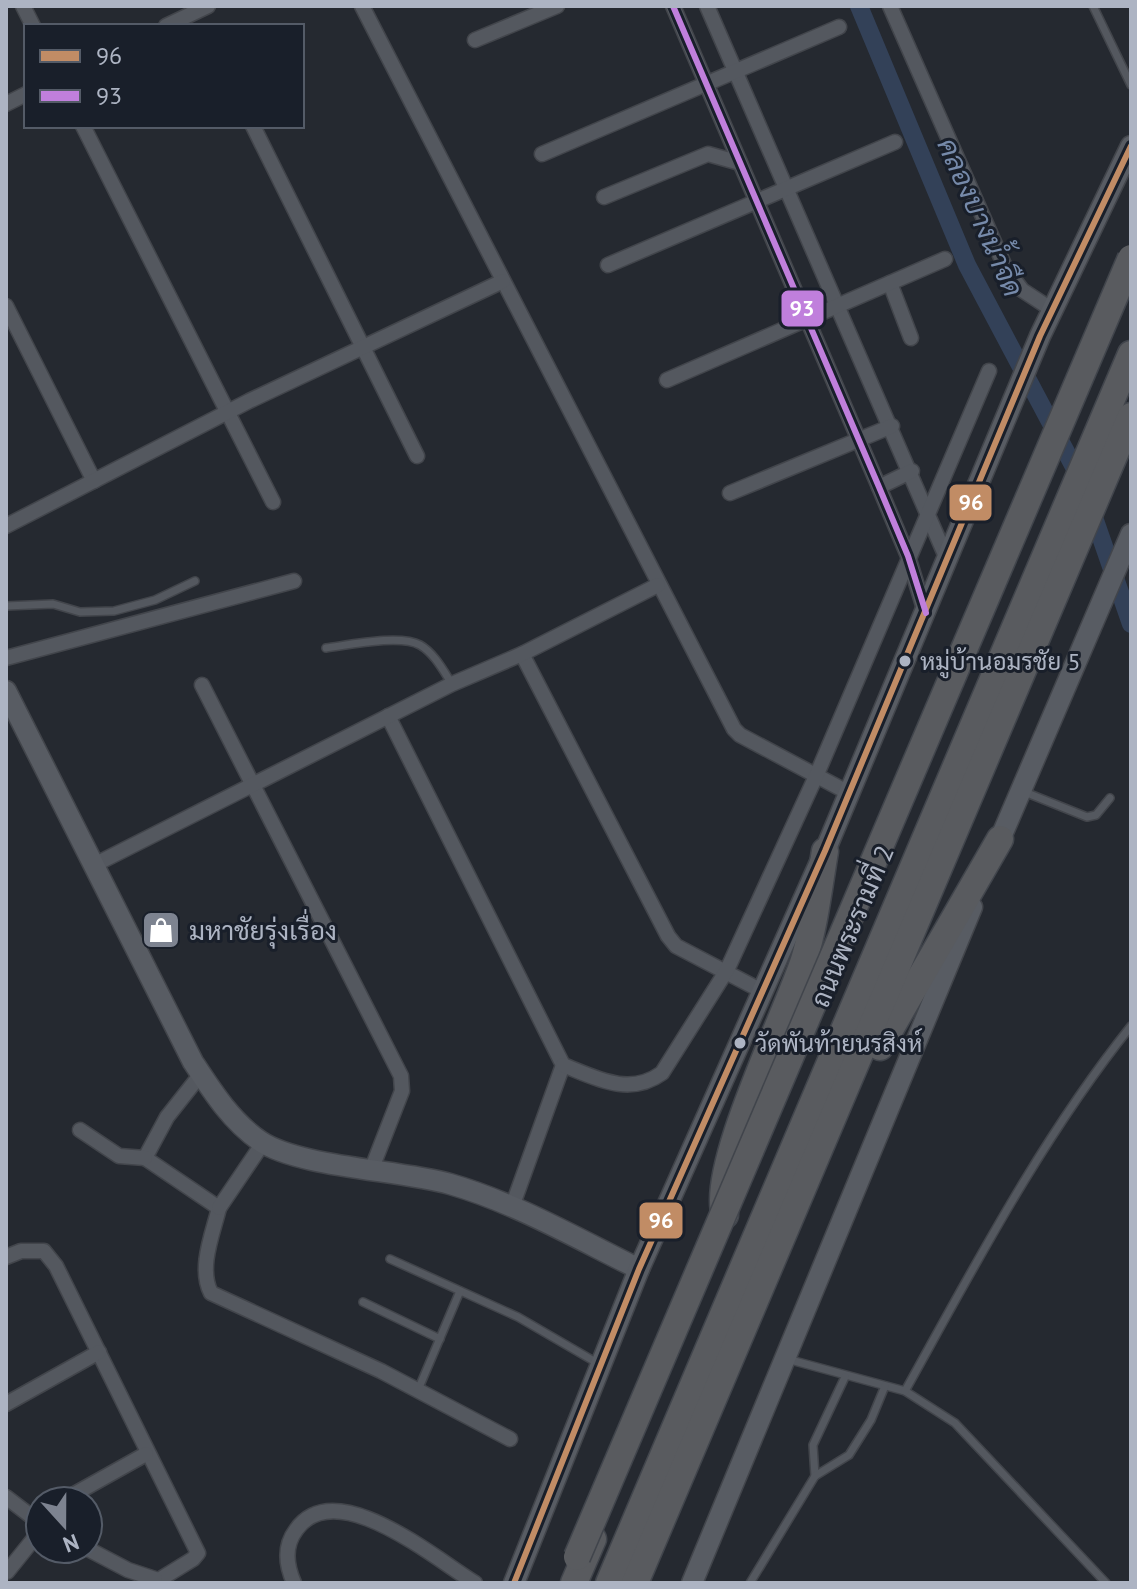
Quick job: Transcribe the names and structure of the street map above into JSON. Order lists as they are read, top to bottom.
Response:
{
  "streets": {
    "highway": ["ถนนพระรามที่ 2"]
  },
  "water": ["คลองบางน้ำจืด"],
  "places": {
    "other": ["หมู่บ้านอมรชัย 5", "วัดพันท้ายนรสิงห์"],
    "shop": ["มหาชัยรุ่งเรื่อง"]
  },
  "lines": ["transit line 93", "transit line 96"],
  "legend": ["96", "93"],
  "north": "bottom"
}
